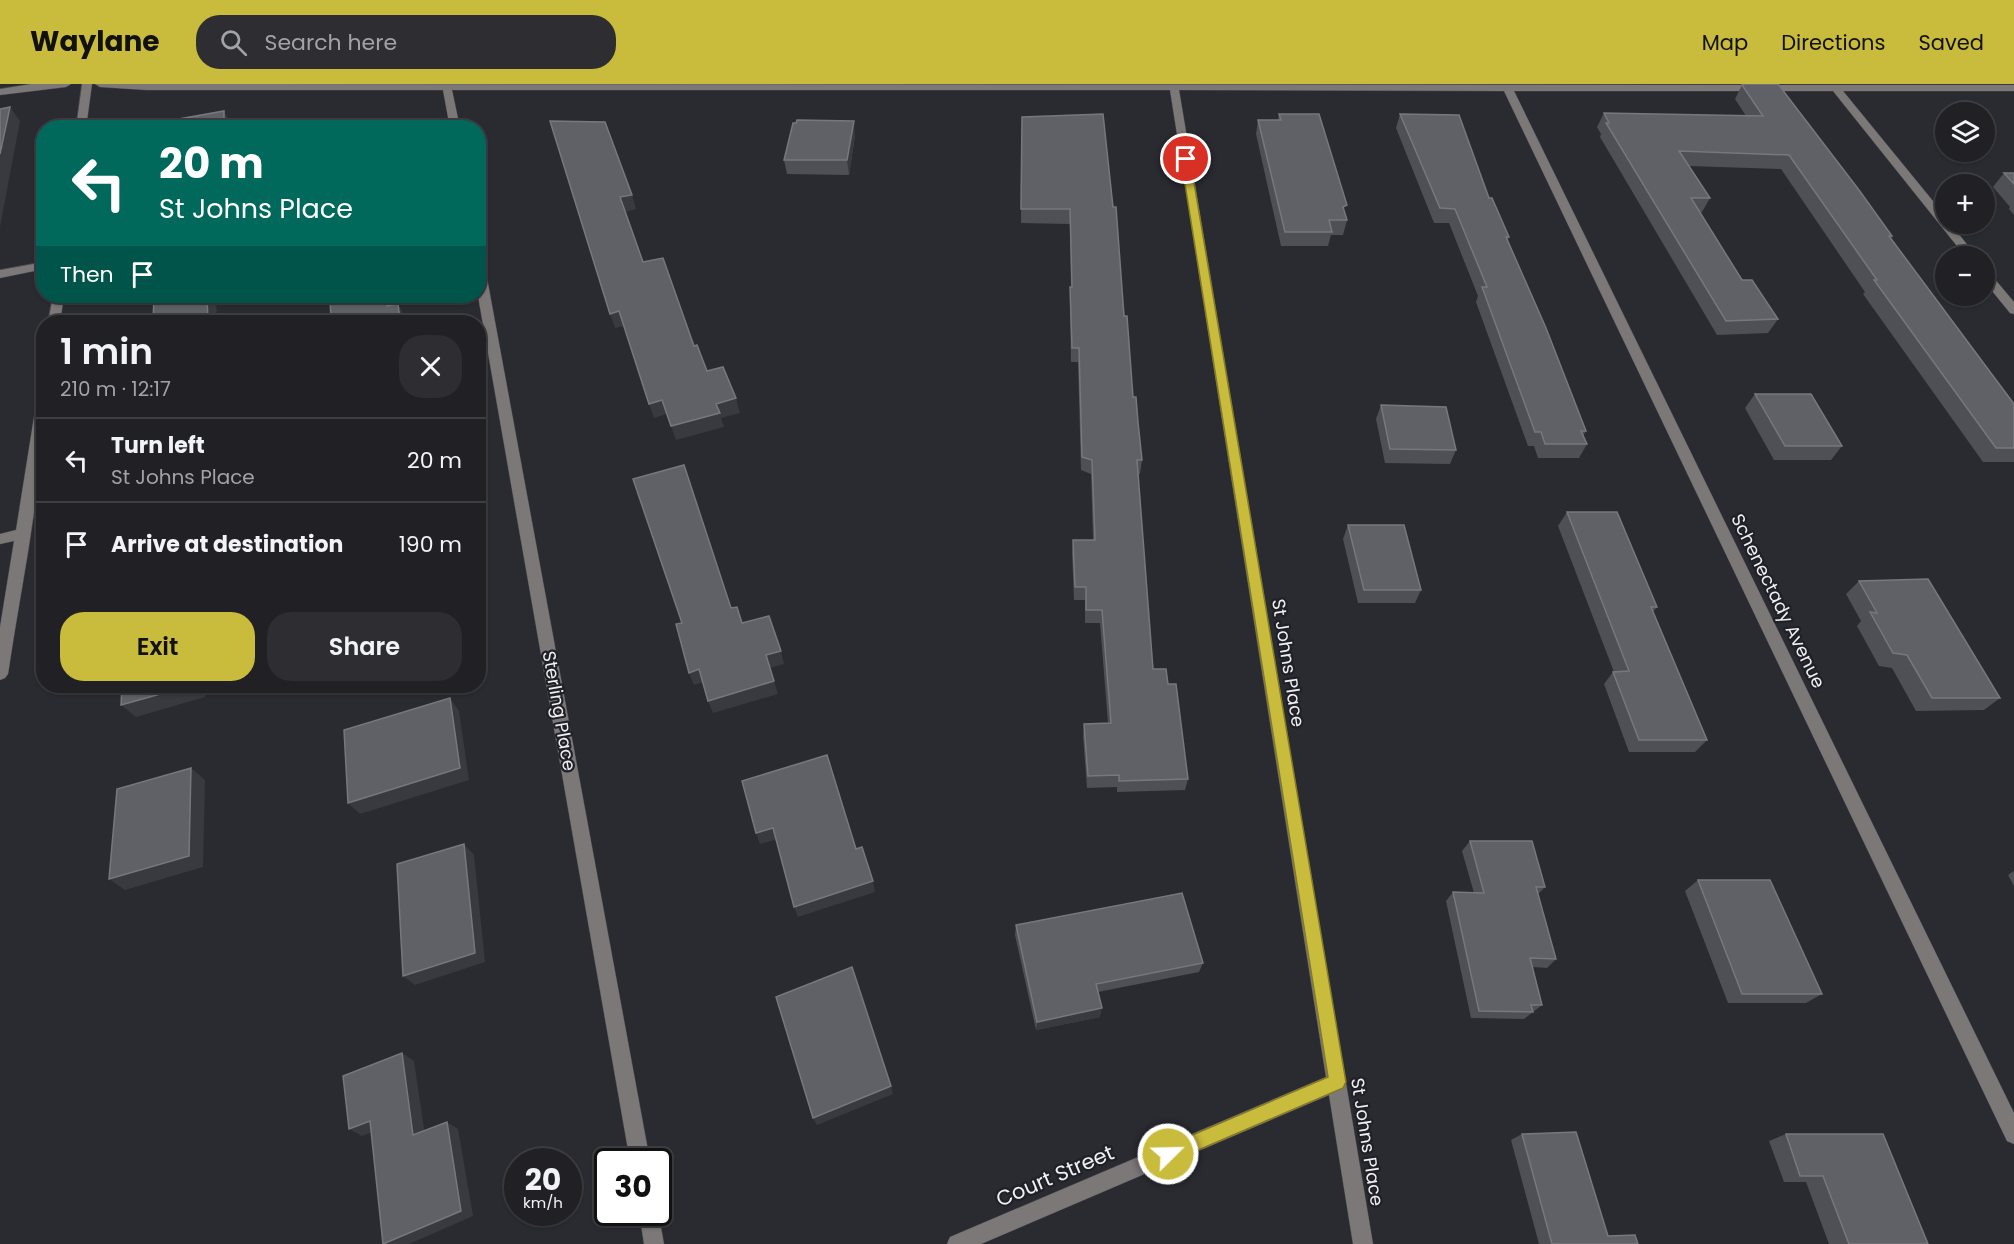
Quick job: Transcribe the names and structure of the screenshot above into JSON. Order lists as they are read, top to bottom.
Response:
{
  "streets": {
    "street": [
      "Schenectady Avenue",
      "St Johns Place",
      "Sterling Place",
      "Court Street"
    ]
  },
  "crossings": [
    ["St Johns Place", "Court Street"]
  ],
  "page": {
    "header": "Waylane",
    "search": "Search here",
    "nav": ["Map", "Directions", "Saved"],
    "map_buttons": ["+", "−"],
    "turn": ["20 m", "St Johns Place"],
    "then": "Then",
    "heading": ["1 min", "210 m · 12:17"],
    "list": [
      {
        "name": "Turn left",
        "note": "St Johns Place",
        "value": "20 m"
      },
      {
        "name": "Arrive at destination",
        "value": "190 m"
      }
    ],
    "buttons": ["Exit", "Share"],
    "speed": "20 km/h",
    "limit": "30"
  }
}
